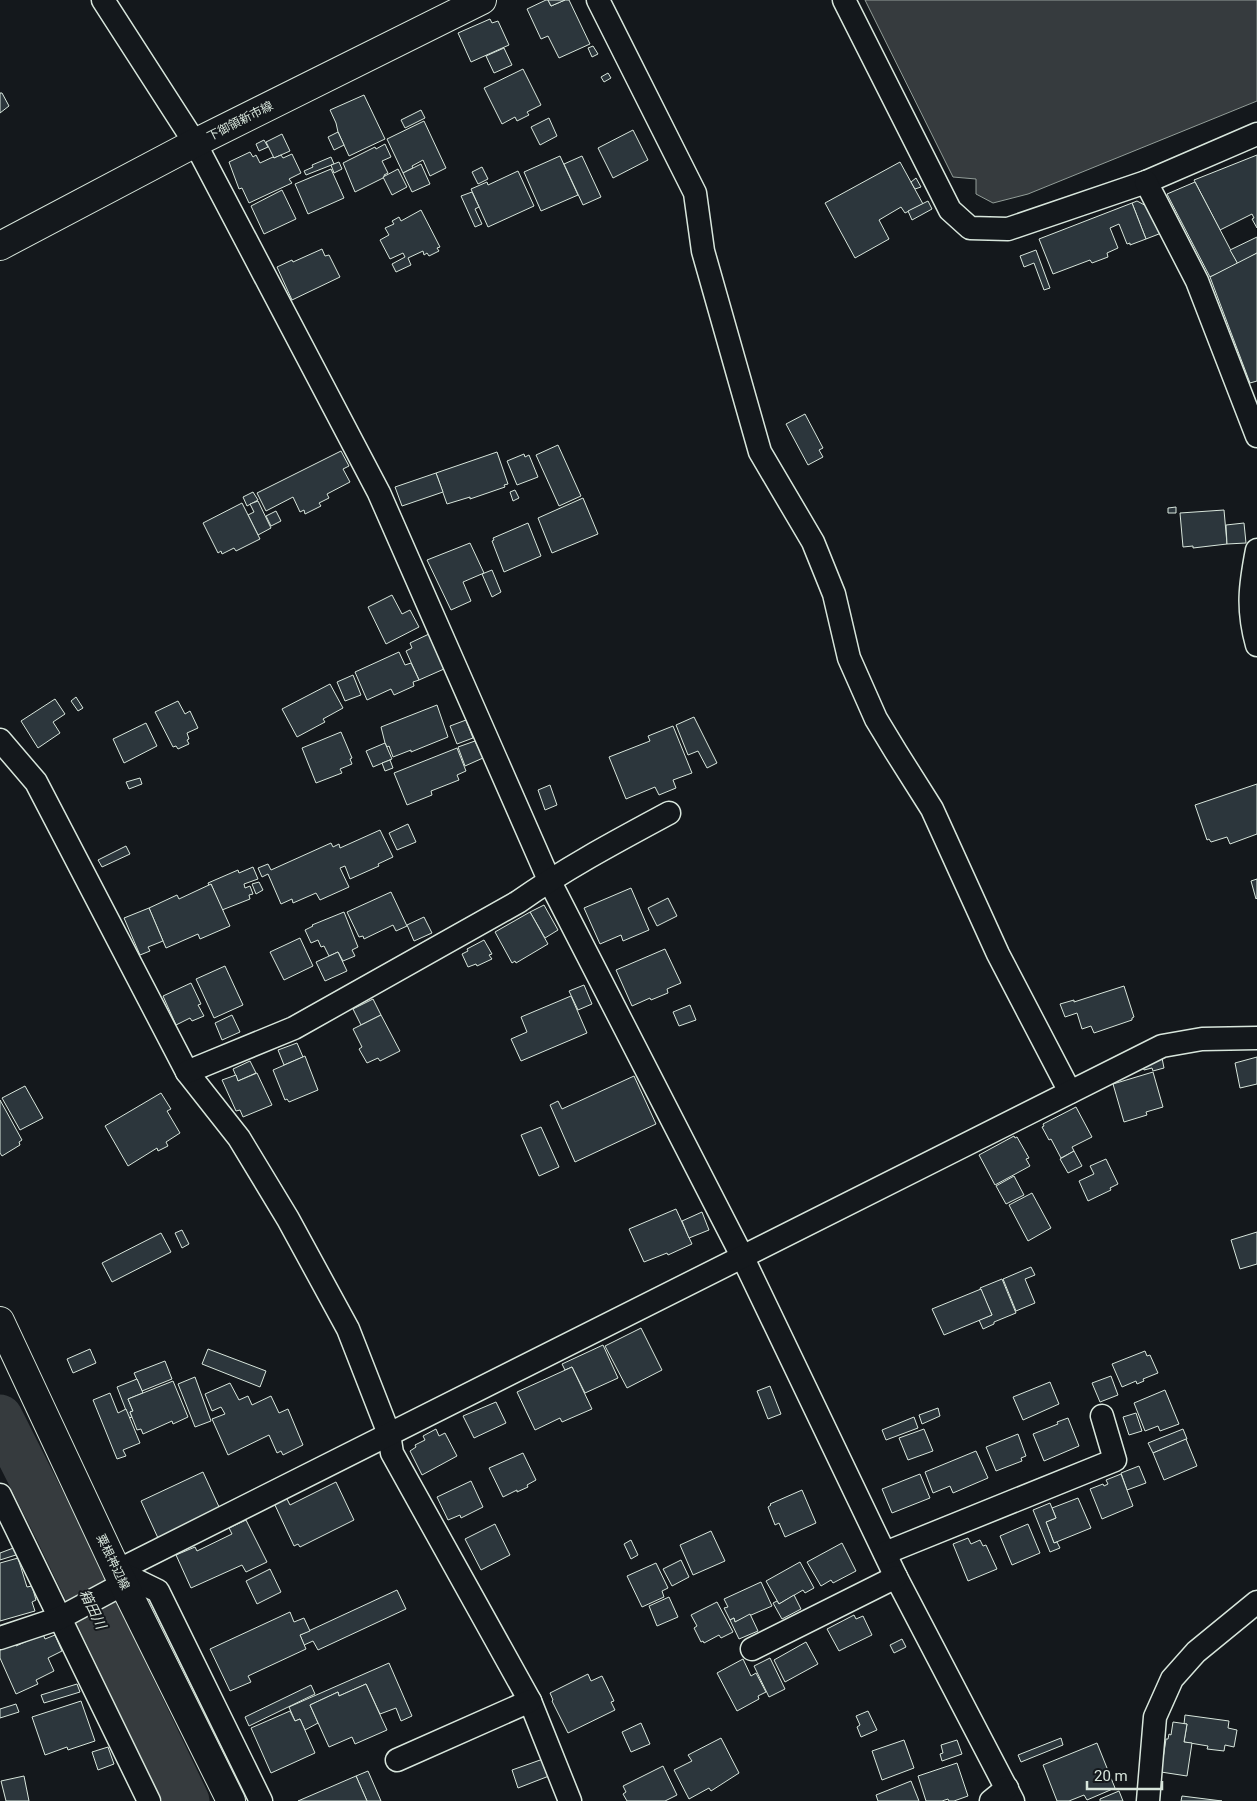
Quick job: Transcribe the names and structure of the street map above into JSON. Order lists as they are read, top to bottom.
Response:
{
  "streets": {
    "main road": ["下御領新市線", "粟根神辺線"]
  },
  "water": ["箱田川"],
  "scale_bar": "20 m"
}
